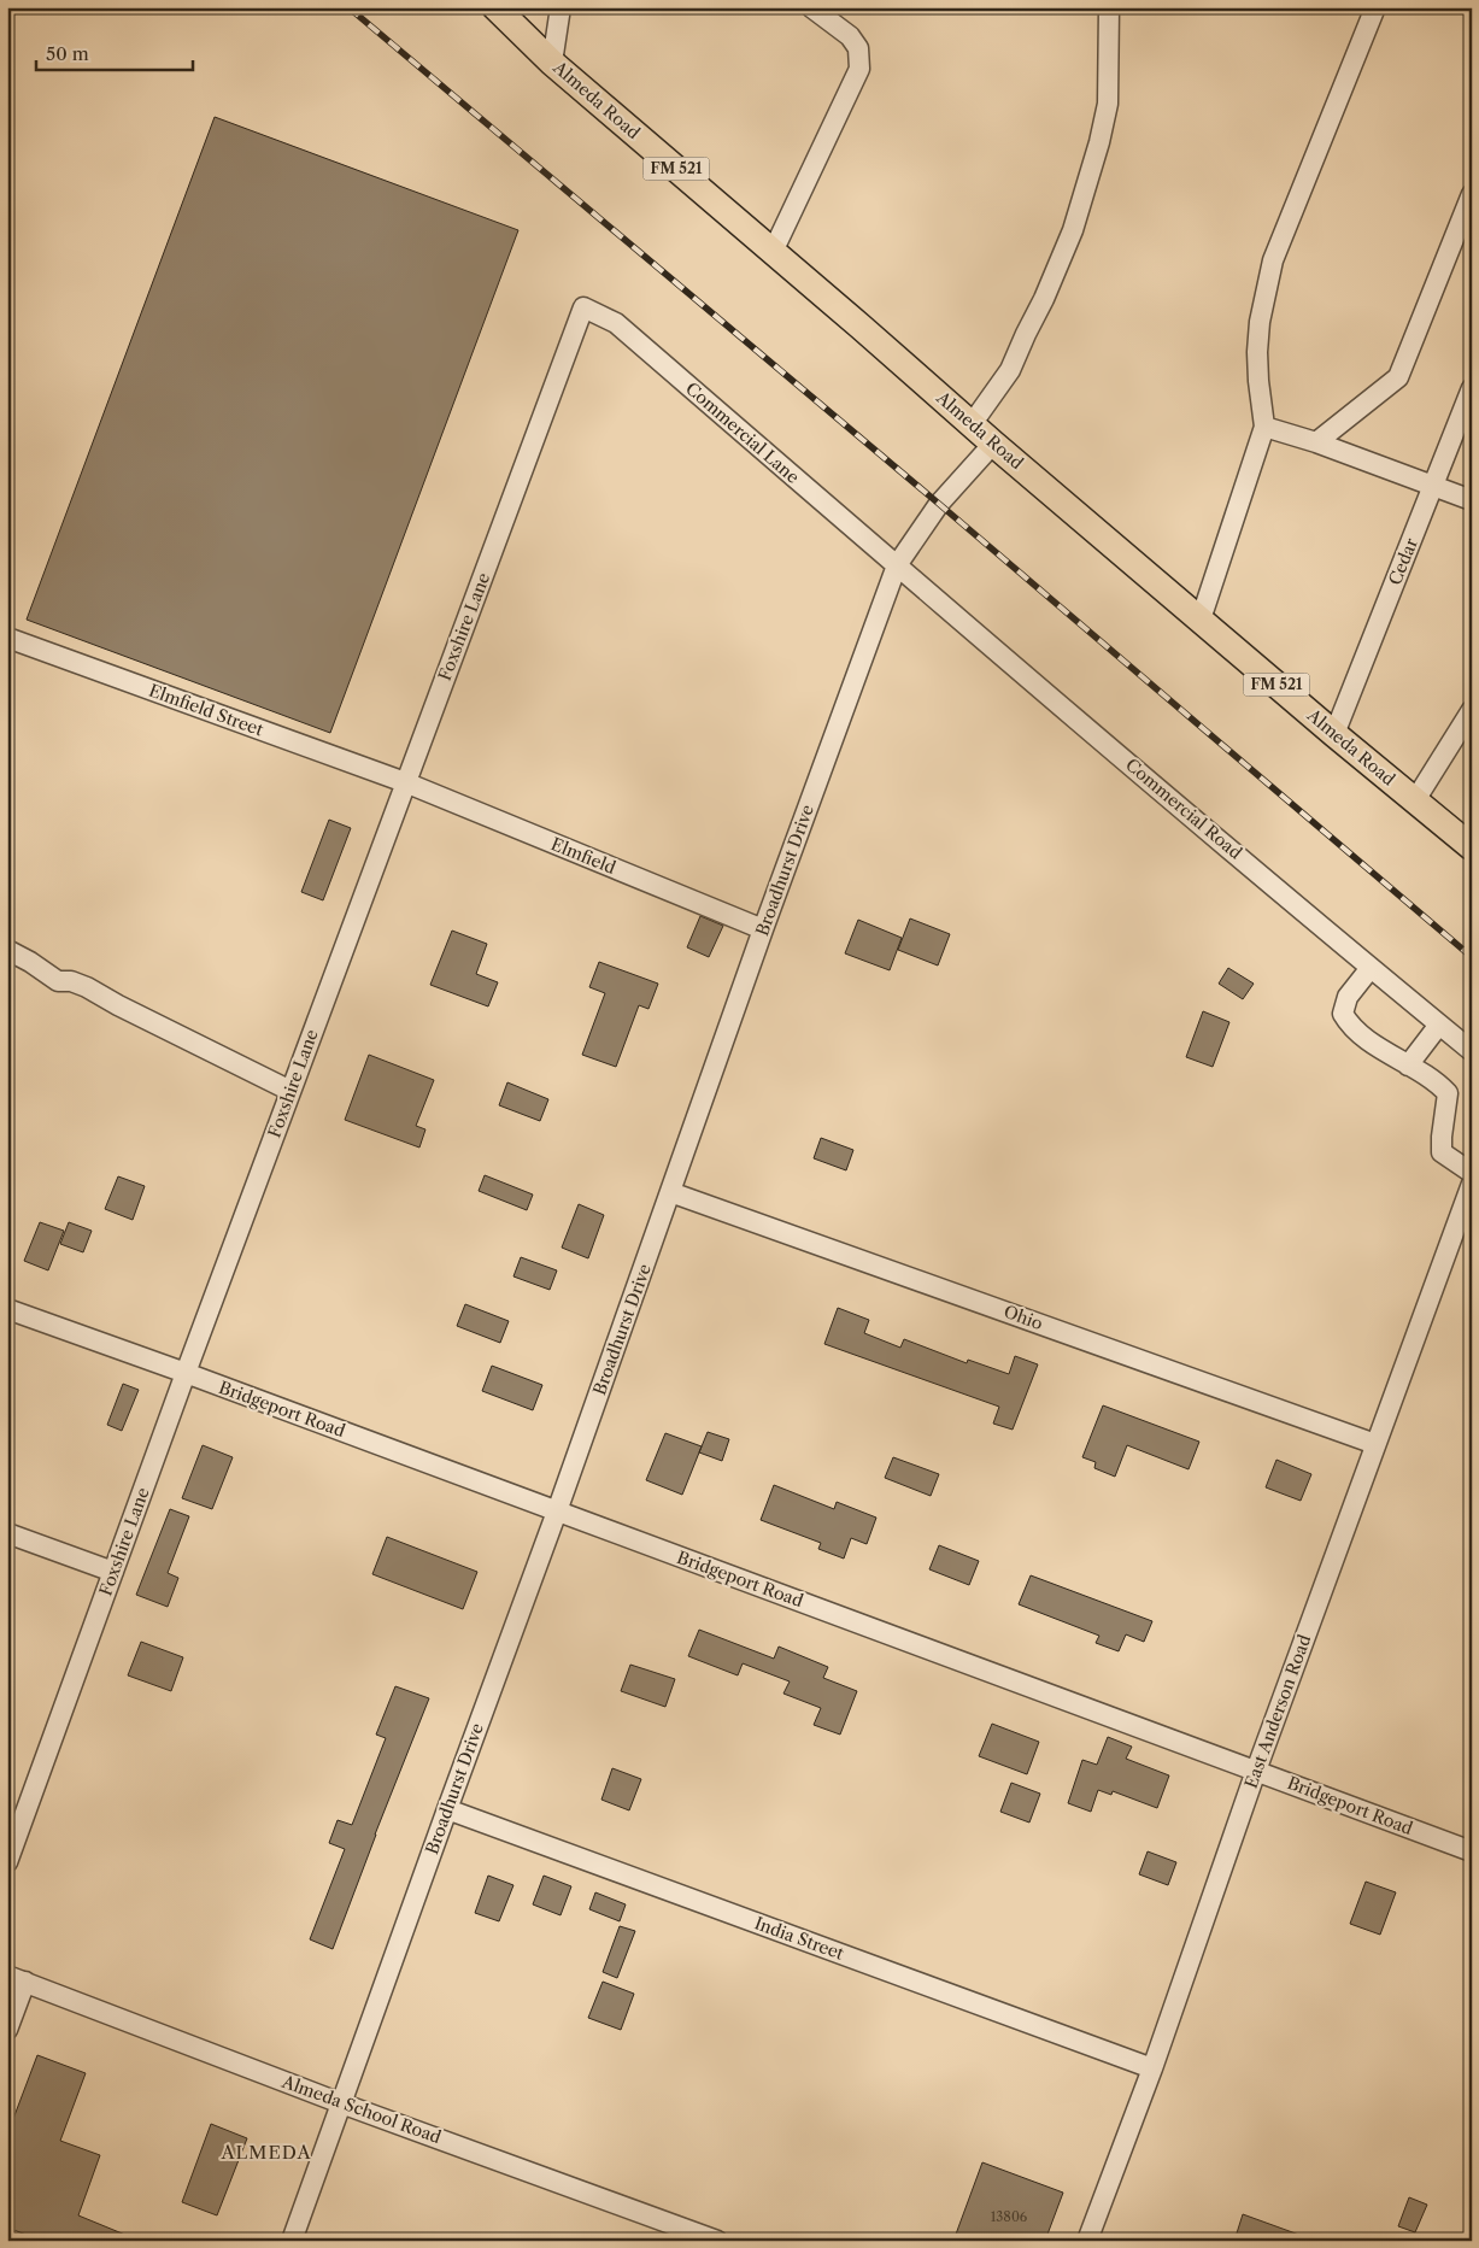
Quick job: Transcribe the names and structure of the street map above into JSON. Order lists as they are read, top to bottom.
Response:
{
  "streets": {
    "main road": ["Almeda Road", "FM 521"],
    "street": [
      "Commercial Lane",
      "Cedar",
      "Foxshire Lane",
      "Elmfield Street",
      "Commercial Road",
      "Elmfield",
      "Broadhurst Drive",
      "Ohio",
      "Bridgeport Road",
      "East Anderson Road",
      "India Street",
      "Almeda School Road"
    ]
  },
  "crossings": [
    ["Almeda Road", "Cedar"],
    ["Almeda Road", "Broadhurst Drive"],
    ["Commercial Lane", "Foxshire Lane"],
    ["Commercial Lane", "Commercial Road"],
    ["Commercial Lane", "Broadhurst Drive"],
    ["Foxshire Lane", "Elmfield Street"],
    ["Foxshire Lane", "Elmfield"],
    ["Foxshire Lane", "Bridgeport Road"],
    ["Elmfield Street", "Elmfield"],
    ["Commercial Road", "Broadhurst Drive"],
    ["Elmfield", "Broadhurst Drive"],
    ["Broadhurst Drive", "Ohio"],
    ["Broadhurst Drive", "Bridgeport Road"],
    ["Broadhurst Drive", "India Street"],
    ["Broadhurst Drive", "Almeda School Road"],
    ["Ohio", "East Anderson Road"],
    ["Bridgeport Road", "East Anderson Road"],
    ["East Anderson Road", "India Street"]
  ],
  "districts": ["ALMEDA"],
  "house_numbers": ["13806"],
  "scale_bar": "50 m"
}
